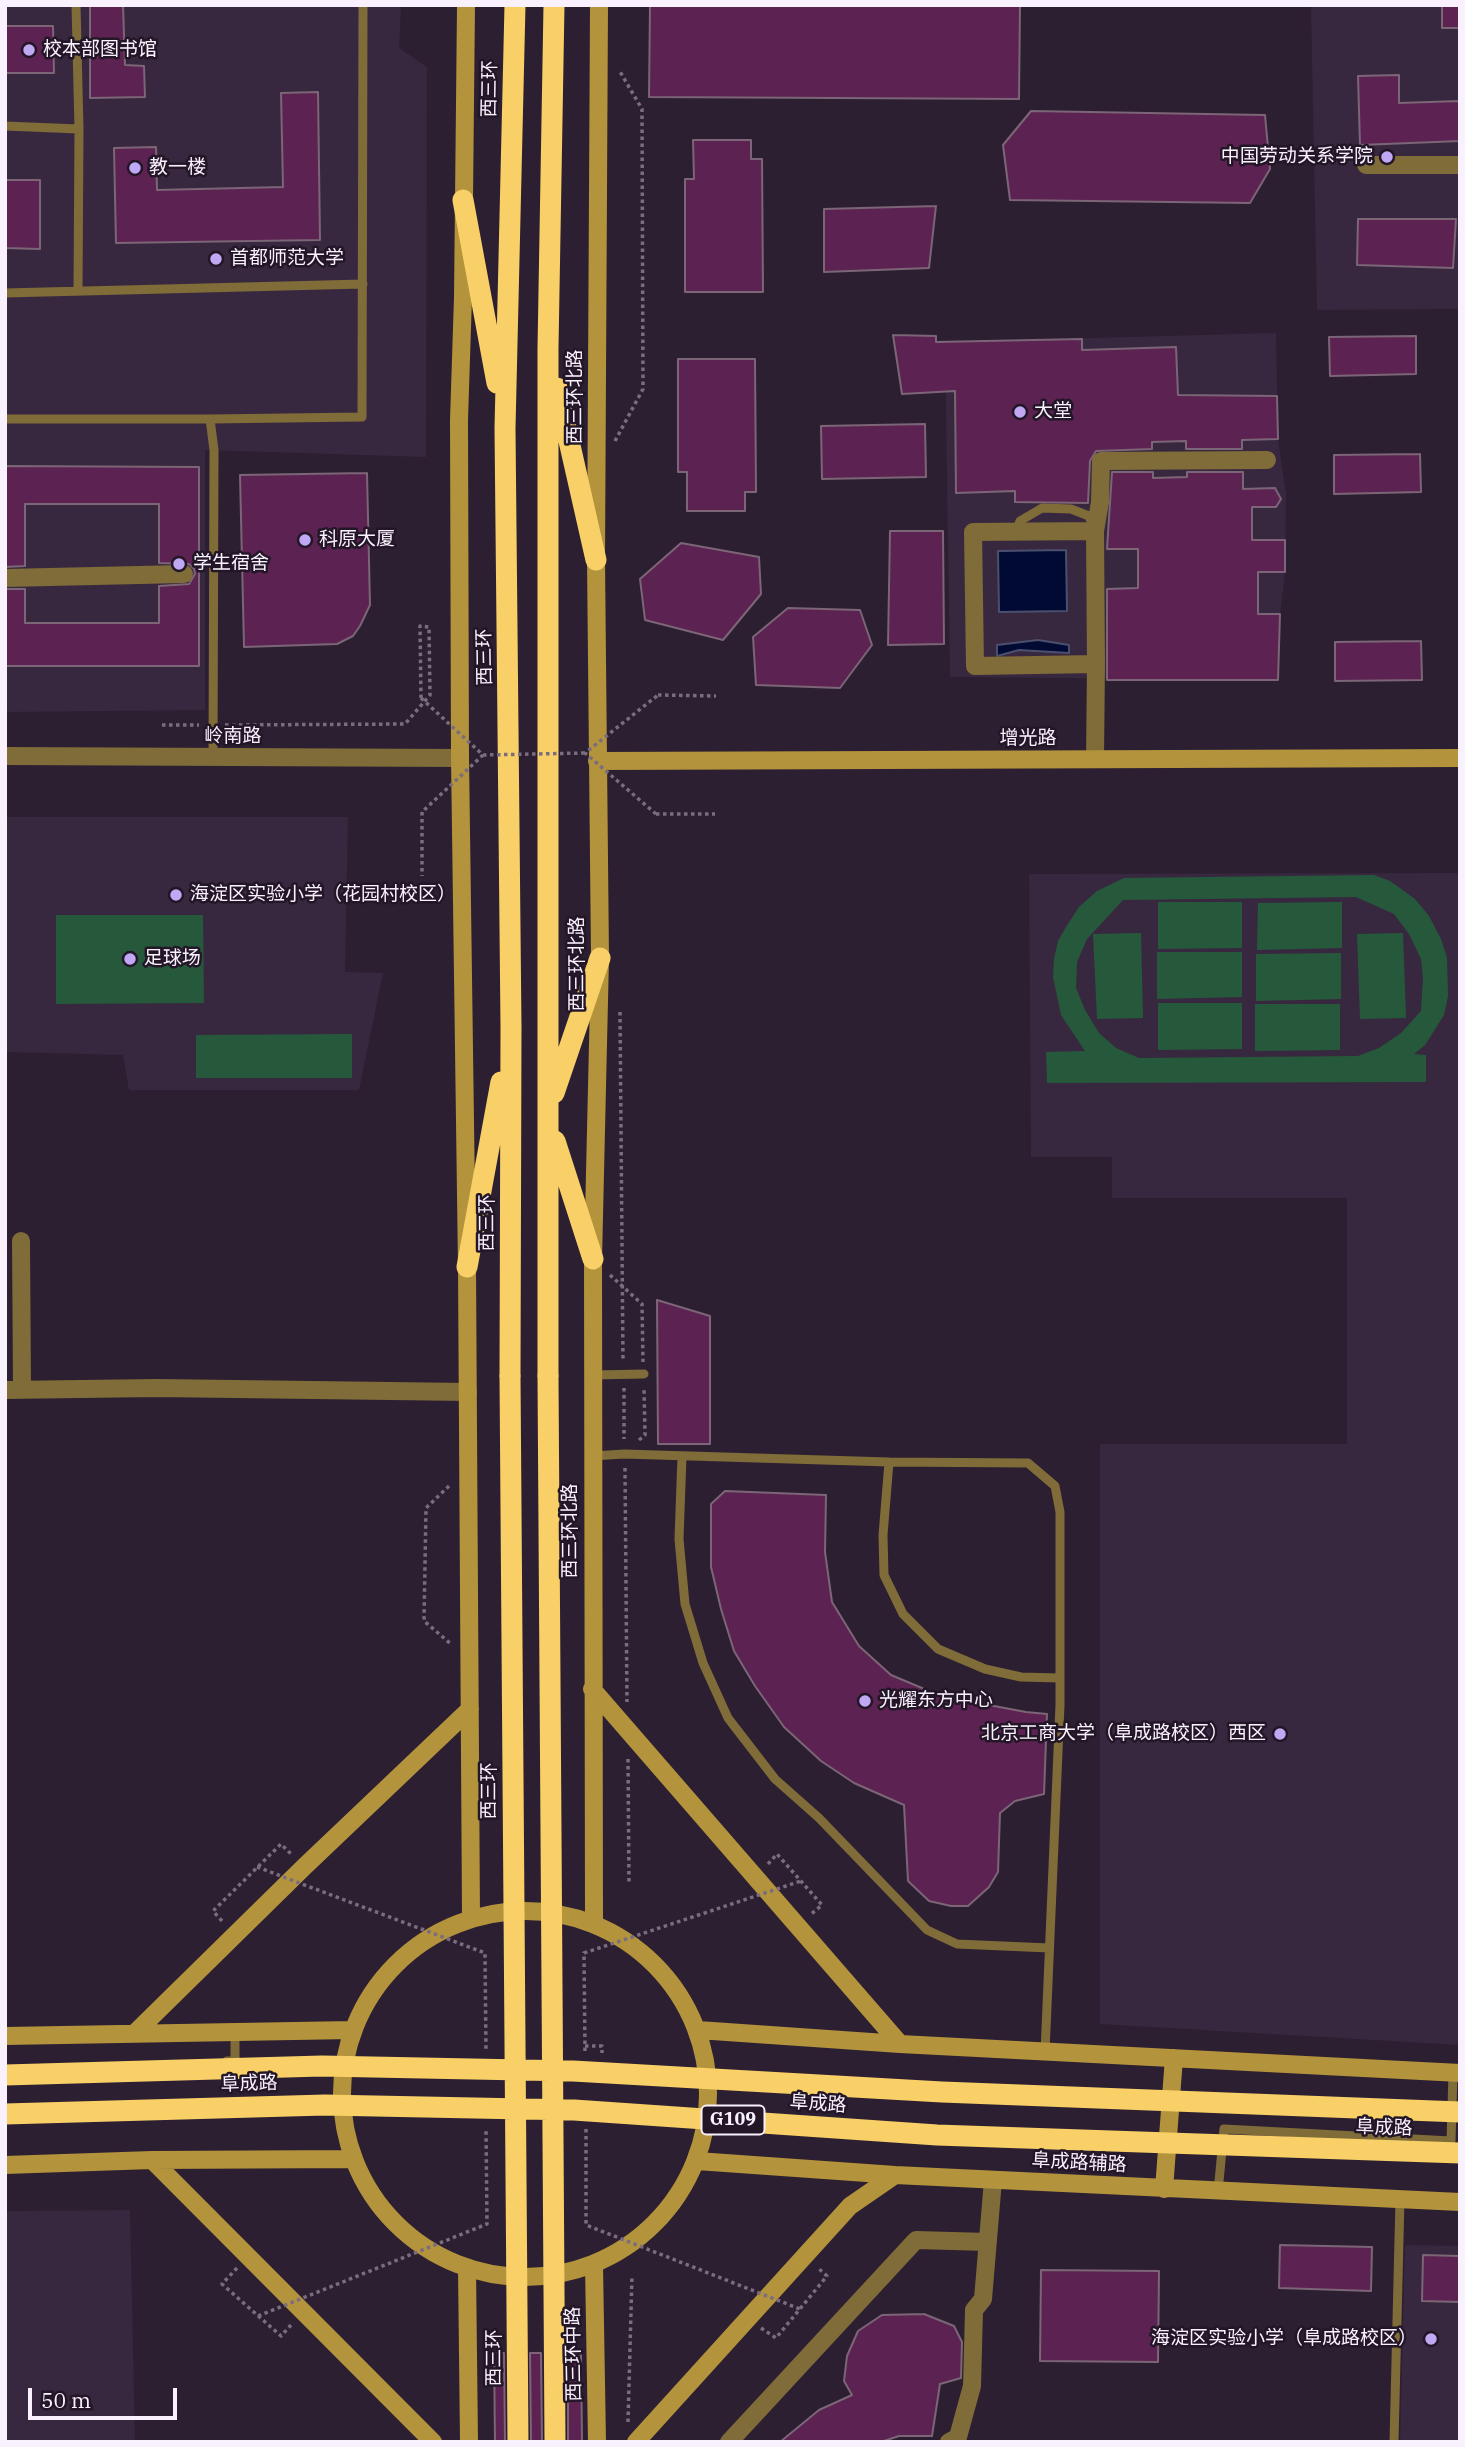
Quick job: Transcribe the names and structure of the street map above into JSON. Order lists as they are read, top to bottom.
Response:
{
  "streets": {
    "highway": ["西三环", "阜成路", "G109"],
    "main road": [
      "西三环北路",
      "增光路",
      "阜成路辅路",
      "西三环中路"
    ],
    "street": ["岭南路"]
  },
  "crossings": [
    ["西三环北路", "增光路"]
  ],
  "places": [
    "校本部图书馆",
    "中国劳动关系学院",
    "教一楼",
    "首都师范大学",
    "大堂",
    "科原大厦",
    "学生宿舍",
    "海淀区实验小学（花园村校区）",
    "足球场",
    "光耀东方中心",
    "北京工商大学（阜成路校区）西区",
    "海淀区实验小学（阜成路校区）"
  ],
  "scale_bar": "50 m"
}
